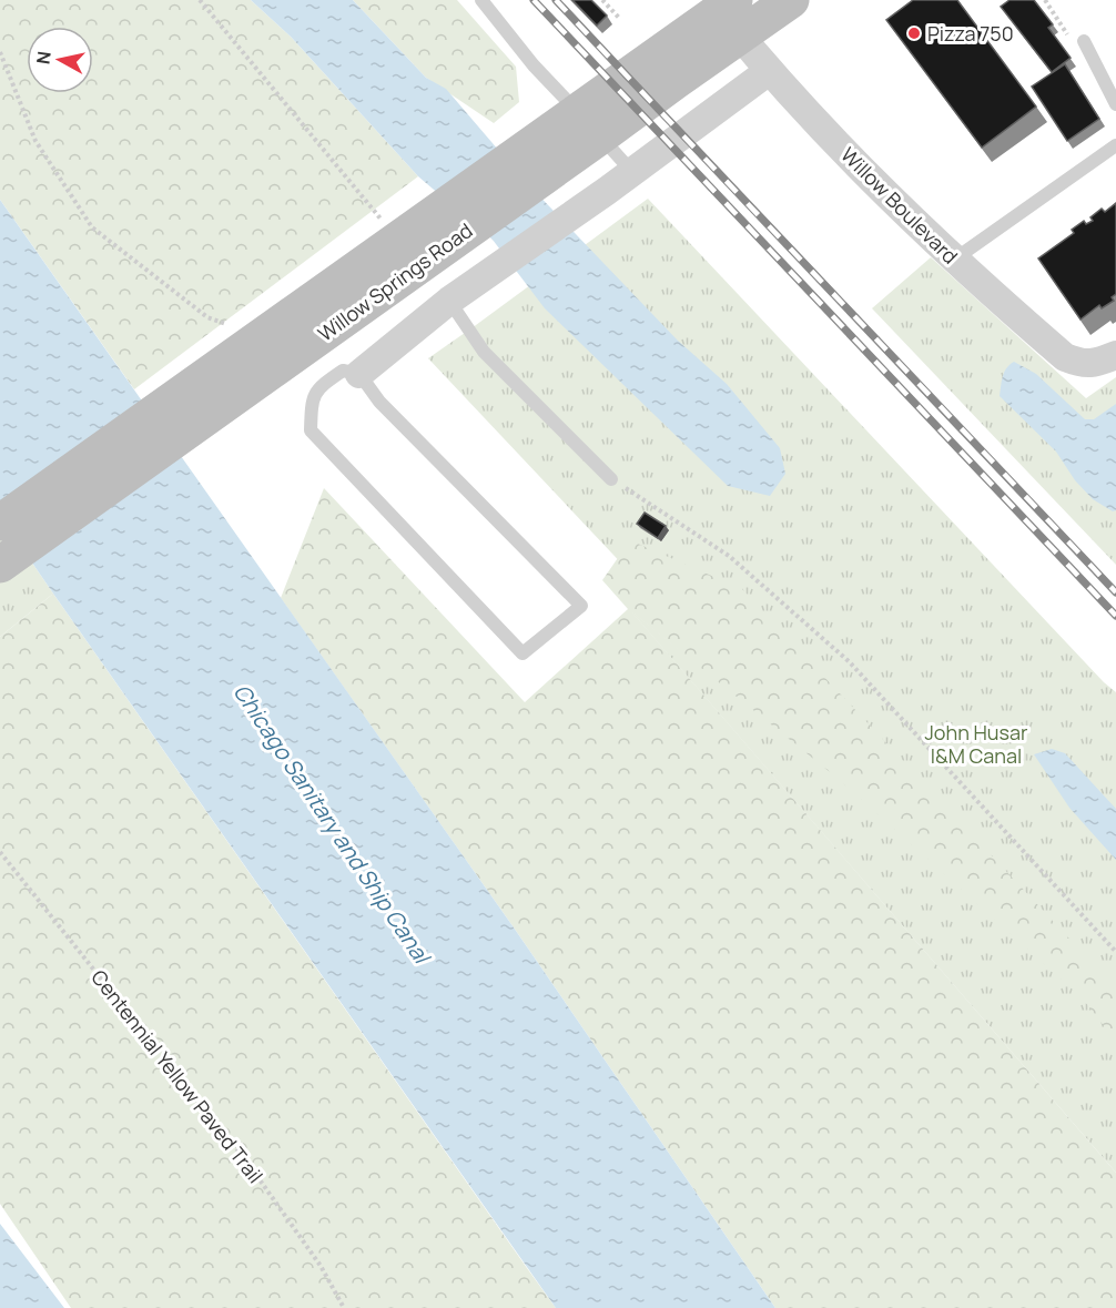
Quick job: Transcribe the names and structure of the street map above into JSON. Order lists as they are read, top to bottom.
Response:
{
  "streets": {
    "main road": ["Willow Springs Road"],
    "street": ["Willow Boulevard"],
    "path": ["Centennial Yellow Paved Trail"]
  },
  "water": ["Chicago Sanitary and Ship Canal"],
  "parks": ["John Husar I&M Canal"],
  "places": ["Pizza 750"],
  "north": "left"
}
